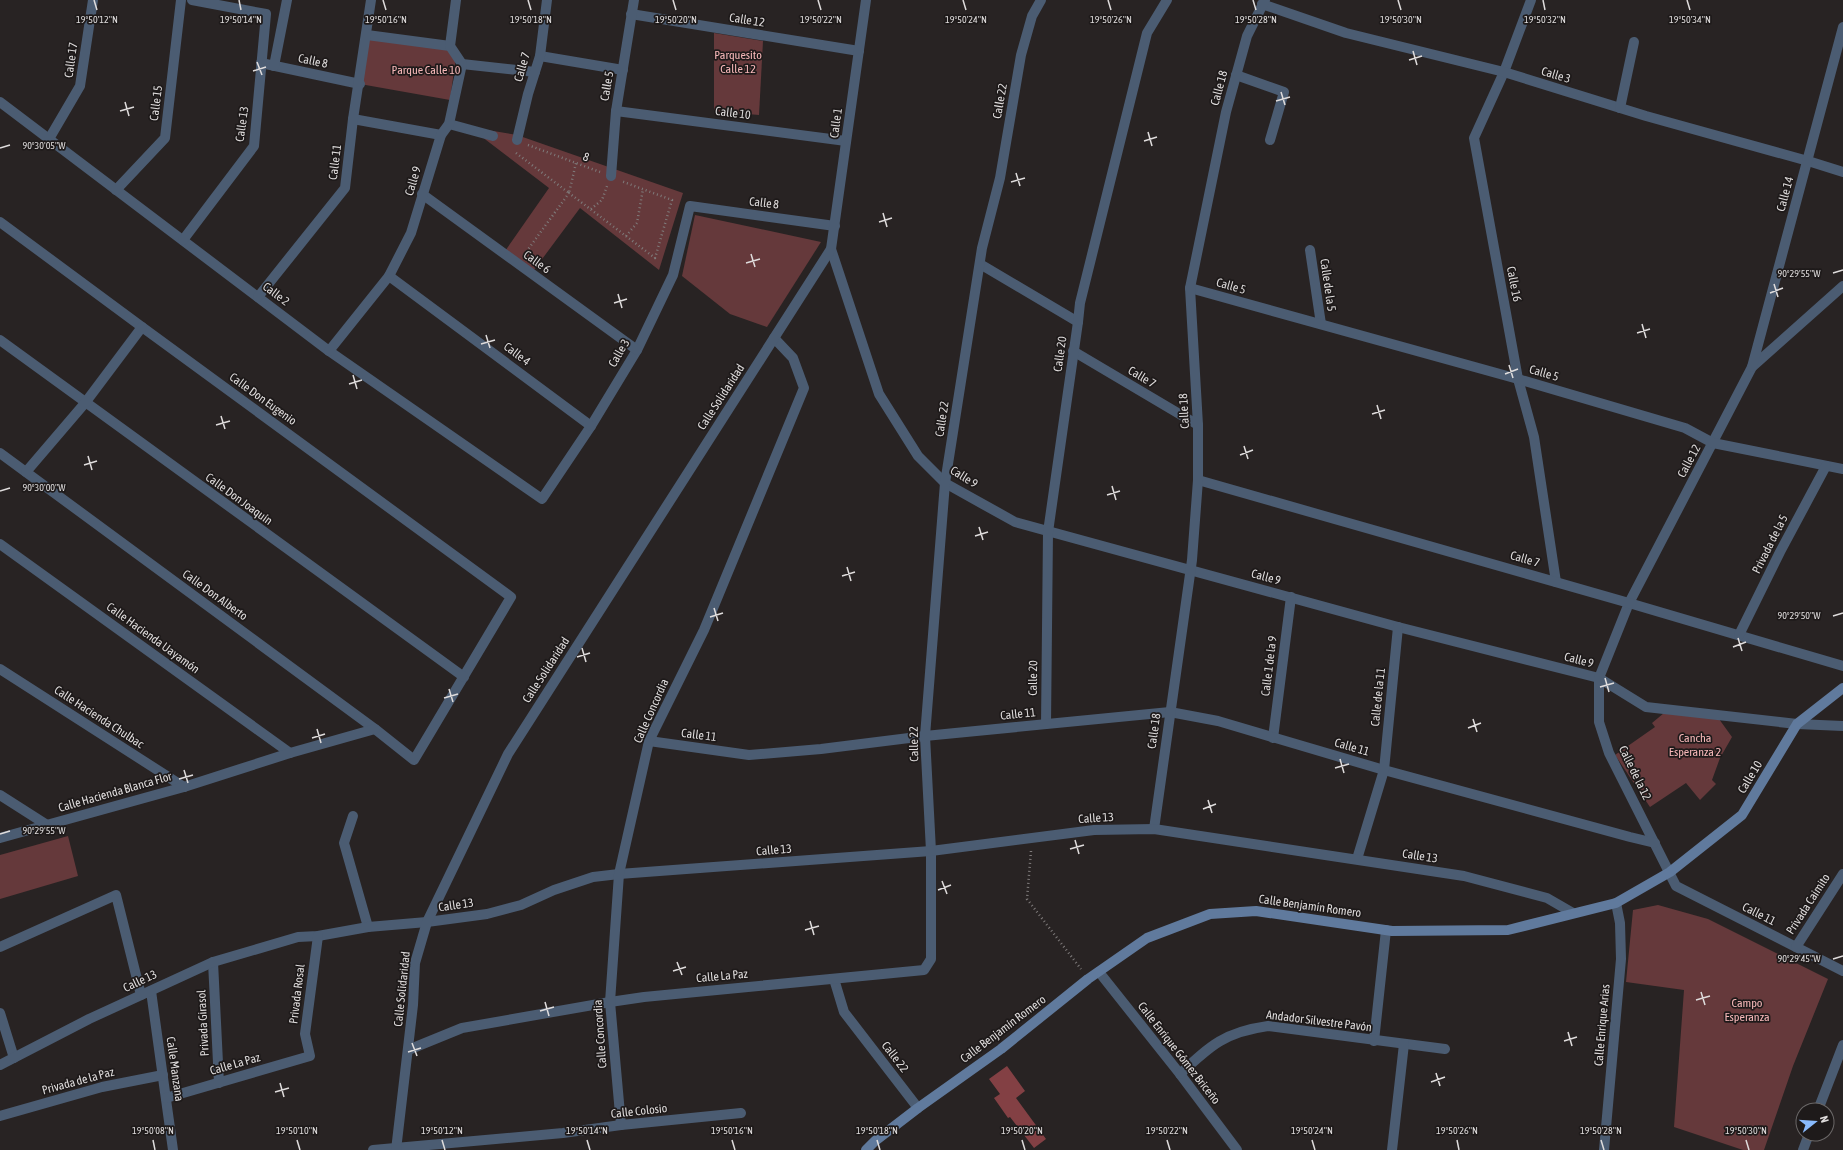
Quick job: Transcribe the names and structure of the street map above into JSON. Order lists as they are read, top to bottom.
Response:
{
  "streets": {
    "street": [
      "Calle 12",
      "Calle 17",
      "Calle 8",
      "Calle 7",
      "Calle 3",
      "Calle 5",
      "Calle 18",
      "Calle 22",
      "Calle 15",
      "Calle 10",
      "Calle 1",
      "Calle 13",
      "Calle 11",
      "Calle 9",
      "Calle 14",
      "Calle 6",
      "Calle 16",
      "Calle de la 5",
      "Calle 2",
      "Calle 4",
      "Calle 20",
      "Calle Solidaridad",
      "Calle Don Eugenio",
      "Calle Don Joaquín",
      "Privada de la 5",
      "Calle Don Alberto",
      "Calle Hacienda Uayamón",
      "Calle 1 de la 9",
      "Calle de la 11",
      "Calle Concordia",
      "Calle Hacienda Chulbac",
      "Calle de la 12",
      "Calle Hacienda Blanca Flor",
      "Privada Caimito",
      "Calle Benjamín Romero",
      "Calle La Paz",
      "Privada Rosal",
      "Andador Silvestre Pavón",
      "Privada Girasol",
      "Calle Enrique Arias",
      "Calle Enrique Gómez Briceño",
      "Calle Manzana",
      "Privada de la Paz",
      "Calle Colosio"
    ],
    "path": ["8"]
  },
  "crossings": [
    ["Calle 12", "Calle 7"],
    ["Calle 12", "Calle 5"],
    ["Calle 12", "Calle 1"],
    ["Calle 12", "Calle 9"],
    ["Calle 12", "Calle 14"],
    ["Calle 12", "Calle de la 12"],
    ["Calle 17", "Calle 2"],
    ["Calle 8", "Calle 3"],
    ["Calle 8", "Calle 1"],
    ["Calle 8", "Calle 13"],
    ["Calle 8", "Calle 11"],
    ["Calle 7", "Calle 18"],
    ["Calle 7", "8"],
    ["Calle 7", "Calle 16"],
    ["Calle 7", "Calle 20"],
    ["Calle 7", "Privada de la 5"],
    ["Calle 3", "Calle 18"],
    ["Calle 3", "Calle 14"],
    ["Calle 3", "Calle 6"],
    ["Calle 3", "Calle 16"],
    ["Calle 3", "Calle 2"],
    ["Calle 3", "Calle 4"],
    ["Calle 5", "Calle 18"],
    ["Calle 5", "Calle 10"],
    ["Calle 5", "8"],
    ["Calle 5", "Calle 16"],
    ["Calle 5", "Calle de la 5"],
    ["Calle 5", "Privada de la 5"],
    ["Calle 18", "Calle 13"],
    ["Calle 18", "Calle 11"],
    ["Calle 18", "Calle 9"],
    ["Calle 22", "Calle 13"],
    ["Calle 22", "Calle 11"],
    ["Calle 22", "Calle 9"],
    ["Calle 22", "Calle Benjamín Romero"],
    ["Calle 22", "Calle La Paz"],
    ["Calle 15", "Calle 2"],
    ["Calle 10", "Calle 1"],
    ["Calle 10", "Calle 11"],
    ["Calle 10", "Calle 9"],
    ["Calle 10", "Calle de la 12"],
    ["Calle 10", "Calle Benjamín Romero"],
    ["Calle 1", "Calle 9"],
    ["Calle 1", "Calle Solidaridad"],
    ["Calle 13", "Calle 2"],
    ["Calle 13", "Calle Solidaridad"],
    ["Calle 13", "Calle Concordia"],
    ["Calle 13", "Calle Benjamín Romero"],
    ["Calle 13", "Calle La Paz"],
    ["Calle 13", "Privada Rosal"],
    ["Calle 13", "Privada Girasol"],
    ["Calle 13", "Calle Manzana"],
    ["Calle 11", "Calle 2"],
    ["Calle 11", "Calle 20"],
    ["Calle 11", "Calle 1 de la 9"],
    ["Calle 11", "Calle de la 11"],
    ["Calle 11", "Calle Concordia"],
    ["Calle 11", "Calle de la 12"],
    ["Calle 11", "Privada Caimito"],
    ["Calle 11", "Calle Benjamín Romero"],
    ["Calle 9", "Calle 6"],
    ["Calle 9", "Calle 2"],
    ["Calle 9", "Calle 4"],
    ["Calle 9", "Calle 20"],
    ["Calle 9", "Calle Solidaridad"],
    ["Calle 9", "Calle 1 de la 9"],
    ["Calle 9", "Calle de la 11"],
    ["Calle 9", "Calle de la 12"],
    ["Calle Solidaridad", "Calle Concordia"],
    ["Calle Solidaridad", "Calle La Paz"],
    ["Calle Solidaridad", "Calle Colosio"],
    ["Calle Don Eugenio", "Calle Don Joaquín"],
    ["Calle Don Eugenio", "Calle Don Alberto"],
    ["Calle Don Joaquín", "Calle Don Alberto"],
    ["Calle Don Alberto", "Calle Hacienda Blanca Flor"],
    ["Calle Hacienda Uayamón", "Calle Hacienda Blanca Flor"],
    ["Calle Concordia", "Calle La Paz"],
    ["Calle Concordia", "Calle Colosio"],
    ["Calle Hacienda Chulbac", "Calle Hacienda Blanca Flor"],
    ["Calle de la 12", "Calle Benjamín Romero"],
    ["Calle Benjamín Romero", "Calle Enrique Arias"],
    ["Calle Benjamín Romero", "Calle Enrique Gómez Briceño"],
    ["Calle La Paz", "Privada Rosal"],
    ["Calle La Paz", "Privada Girasol"],
    ["Calle La Paz", "Calle Manzana"],
    ["Andador Silvestre Pavón", "Calle Enrique Gómez Briceño"],
    ["Calle Manzana", "Privada de la Paz"]
  ],
  "parks": [
    "Parquesito Calle 12",
    "Parque Calle 10",
    "Cancha Esperanza 2",
    "Campo Esperanza"
  ],
  "north": "right",
  "coordinates": [
    "19°50'12\"N",
    "19°50'14\"N",
    "19°50'16\"N",
    "19°50'18\"N",
    "19°50'20\"N",
    "19°50'22\"N",
    "19°50'24\"N",
    "19°50'26\"N",
    "19°50'28\"N",
    "19°50'30\"N",
    "19°50'32\"N",
    "19°50'34\"N",
    "90°30'05\"W",
    "90°29'55\"W",
    "90°30'00\"W",
    "90°29'50\"W",
    "90°29'45\"W",
    "19°50'08\"N",
    "19°50'10\"N"
  ]
}
